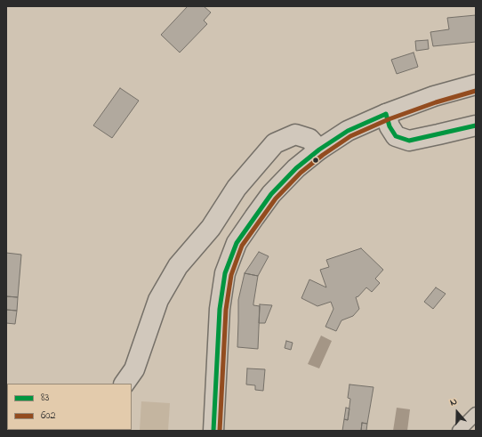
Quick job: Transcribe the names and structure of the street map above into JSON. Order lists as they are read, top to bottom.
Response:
{
  "lines": ["transit line 602", "transit line 83"],
  "legend": ["83", "602"],
  "north": "top"
}
